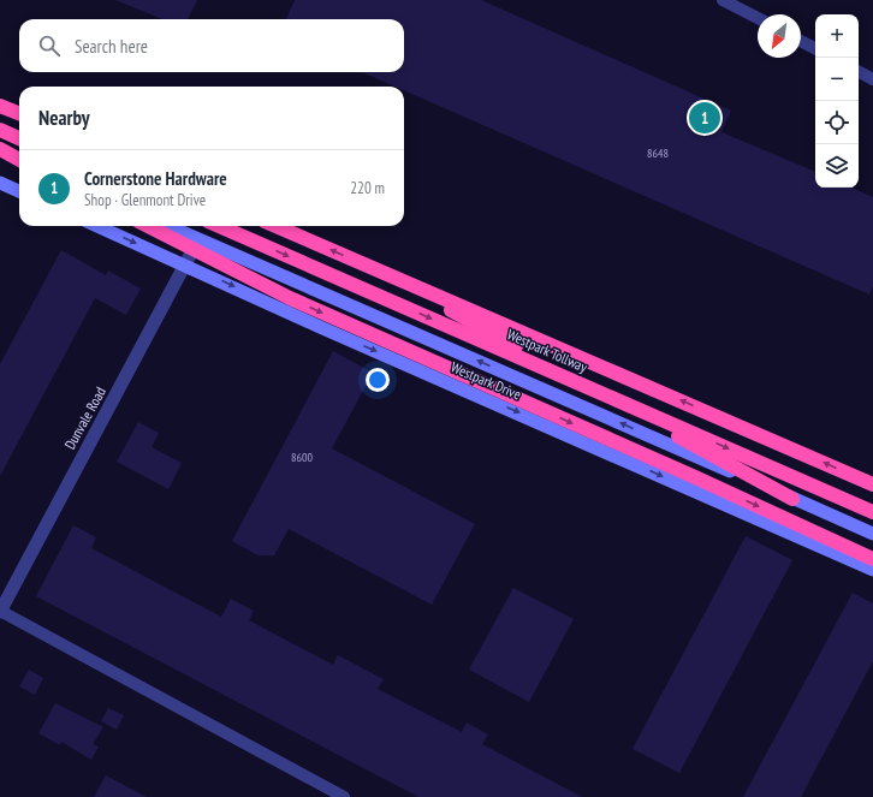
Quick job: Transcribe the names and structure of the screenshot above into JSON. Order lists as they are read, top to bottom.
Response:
{
  "streets": {
    "highway": ["Westpark Tollway"],
    "main road": ["Westpark Drive"],
    "street": ["Dunvale Road"]
  },
  "crossings": [
    ["Westpark Drive", "Dunvale Road"]
  ],
  "house_numbers": ["8648", "8600"],
  "north": "bottom left",
  "page": {
    "map_buttons": ["+", "−"],
    "search": "Search here",
    "heading": "Nearby",
    "pins": "1",
    "list": [
      {
        "mark": "1",
        "name": "Cornerstone Hardware",
        "note": "Shop · Glenmont Drive",
        "value": "220 m"
      }
    ]
  }
}
